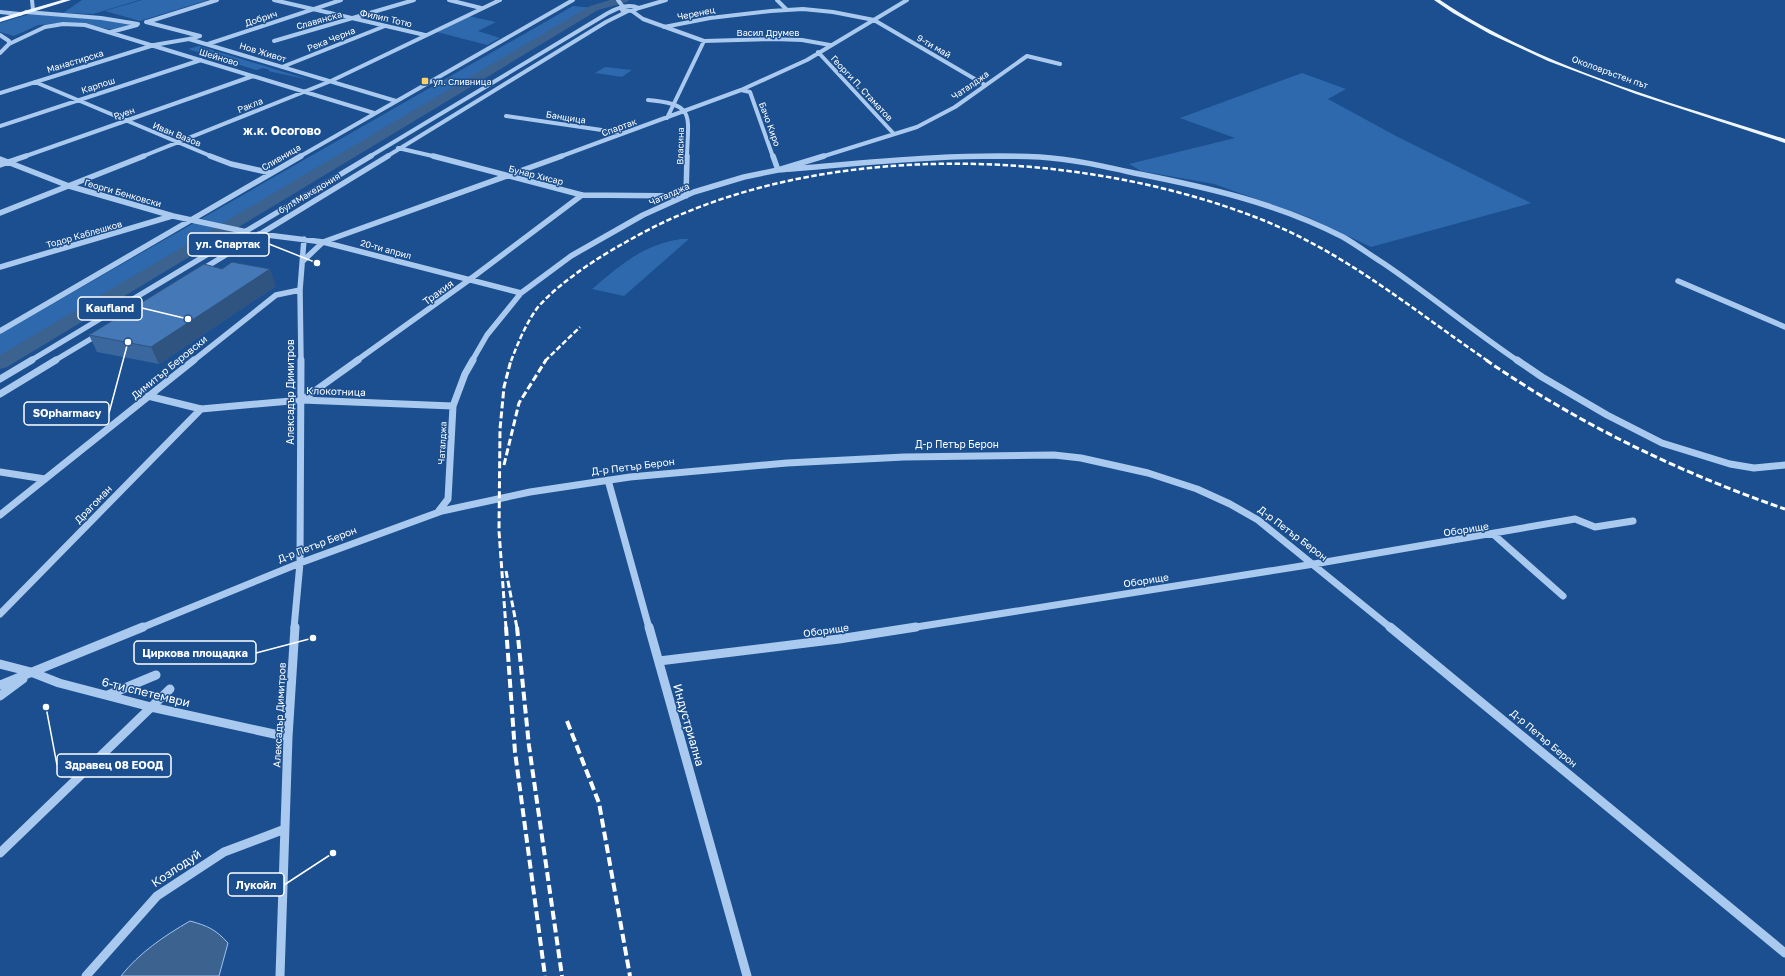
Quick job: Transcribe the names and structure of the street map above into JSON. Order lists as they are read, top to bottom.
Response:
{
  "streets": {
    "main road": ["Околовръстен път"],
    "street": [
      "Черенец",
      "Добрич",
      "Филип Тотю",
      "Славянска",
      "Васил Друмев",
      "Река Черна",
      "9-ти май",
      "Нов Живот",
      "Шейново",
      "Манастирска",
      "Карпош",
      "Чаталджа",
      "Георги П. Стаматов",
      "Ракла",
      "Руен",
      "Банщица",
      "Бачо Киро",
      "Спартак",
      "Иван Вазов",
      "Власина",
      "Сливница",
      "Бунар Хисар",
      "Георги Бенковски",
      "бул. Македония",
      "Тодор Каблешков",
      "20-ти април",
      "Тракия",
      "Димитър Беровски",
      "Клокотница",
      "Алексадър Димитров",
      "Д-р Петър Берон",
      "Драгоман",
      "Оборище",
      "6-ти спетември",
      "Индустриална",
      "Козлодуй"
    ]
  },
  "crossings": [
    ["Черенец", "9-ти май"],
    ["Черенец", "Спартак"],
    ["Добрич", "Филип Тотю"],
    ["Добрич", "Нов Живот"],
    ["Филип Тотю", "Славянска"],
    ["Филип Тотю", "Река Черна"],
    ["Филип Тотю", "Ракла"],
    ["Васил Друмев", "Спартак"],
    ["Васил Друмев", "Власина"],
    ["Река Черна", "Нов Живот"],
    ["9-ти май", "Чаталджа"],
    ["9-ти май", "Спартак"],
    ["Нов Живот", "Манастирска"],
    ["Нов Живот", "Ракла"],
    ["Нов Живот", "Сливница"],
    ["Шейново", "Манастирска"],
    ["Шейново", "Карпош"],
    ["Шейново", "Ракла"],
    ["Шейново", "Руен"],
    ["Шейново", "Сливница"],
    ["Манастирска", "Иван Вазов"],
    ["Карпош", "Иван Вазов"],
    ["Чаталджа", "Георги П. Стаматов"],
    ["Чаталджа", "Бачо Киро"],
    ["Чаталджа", "Власина"],
    ["Чаталджа", "Бунар Хисар"],
    ["Чаталджа", "20-ти април"],
    ["Чаталджа", "Клокотница"],
    ["Чаталджа", "Д-р Петър Берон"],
    ["Георги П. Стаматов", "Спартак"],
    ["Ракла", "Иван Вазов"],
    ["Ракла", "Георги Бенковски"],
    ["Руен", "Иван Вазов"],
    ["Руен", "Георги Бенковски"],
    ["Банщица", "Спартак"],
    ["Бачо Киро", "Спартак"],
    ["Спартак", "Власина"],
    ["Спартак", "Бунар Хисар"],
    ["Спартак", "20-ти април"],
    ["Иван Вазов", "Сливница"],
    ["Власина", "Бунар Хисар"],
    ["Сливница", "Георги Бенковски"],
    ["Бунар Хисар", "бул. Македония"],
    ["Бунар Хисар", "Тракия"],
    ["Георги Бенковски", "бул. Македония"],
    ["Георги Бенковски", "Тодор Каблешков"],
    ["Георги Бенковски", "20-ти април"],
    ["бул. Македония", "20-ти април"],
    ["20-ти април", "Тракия"],
    ["20-ти април", "Алексадър Димитров"],
    ["Тракия", "Клокотница"],
    ["Тракия", "Алексадър Димитров"],
    ["Димитър Беровски", "Клокотница"],
    ["Димитър Беровски", "Алексадър Димитров"],
    ["Клокотница", "Алексадър Димитров"],
    ["Клокотница", "Драгоман"],
    ["Алексадър Димитров", "Д-р Петър Берон"],
    ["Алексадър Димитров", "6-ти спетември"],
    ["Алексадър Димитров", "Козлодуй"],
    ["Д-р Петър Берон", "Оборище"],
    ["Д-р Петър Берон", "6-ти спетември"],
    ["Д-р Петър Берон", "Индустриална"],
    ["Оборище", "Индустриална"]
  ],
  "districts": ["ж.к. Осогово"],
  "places": {
    "transit": ["ул. Сливница"],
    "other": [
      "ул. Спартак",
      "Kaufland",
      "SOpharmacy",
      "Циркова площадка",
      "Здравец 08 ЕООД",
      "Лукойл"
    ]
  }
}
